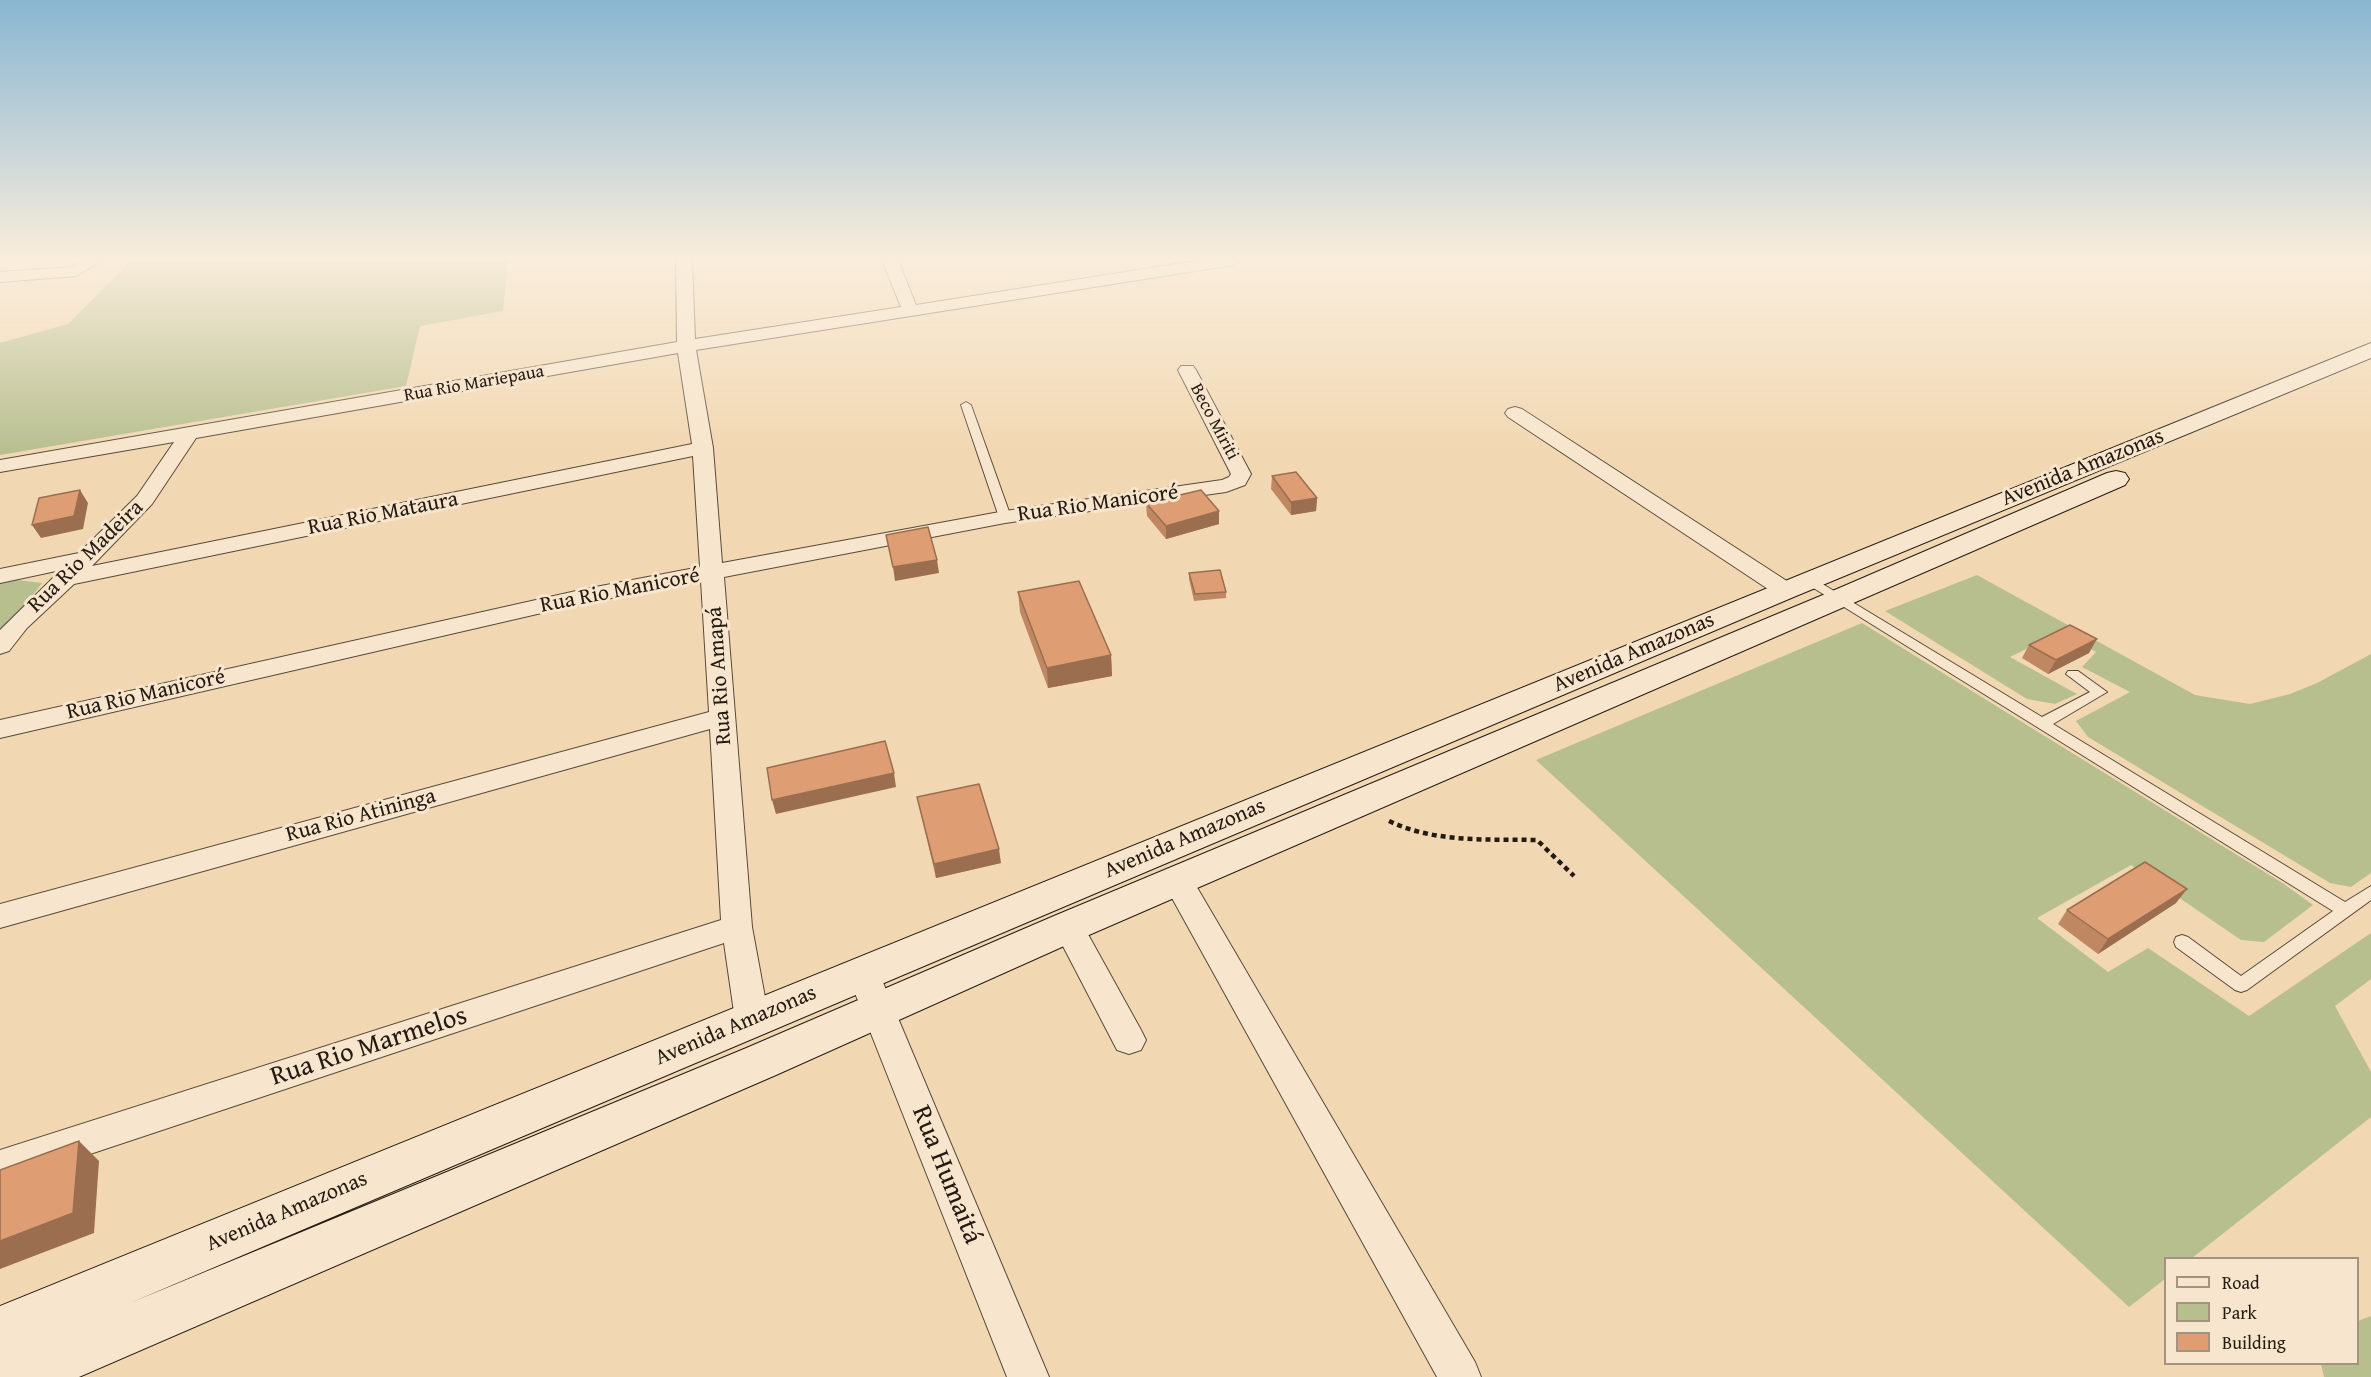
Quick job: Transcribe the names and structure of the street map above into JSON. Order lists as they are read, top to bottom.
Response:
{
  "streets": {
    "street": [
      "Rua Rio Mariepaua",
      "Beco Miriti",
      "Avenida Amazonas",
      "Rua Rio Manicoré",
      "Rua Rio Mataura",
      "Rua Rio Madeira",
      "Rua Rio Amapá",
      "Rua Rio Atininga",
      "Rua Rio Marmelos",
      "Rua Humaitá"
    ]
  },
  "crossings": [
    ["Rua Rio Mariepaua", "Rua Rio Madeira"],
    ["Rua Rio Mariepaua", "Rua Rio Amapá"],
    ["Beco Miriti", "Rua Rio Manicoré"],
    ["Avenida Amazonas", "Rua Rio Amapá"],
    ["Avenida Amazonas", "Rua Humaitá"],
    ["Rua Rio Manicoré", "Rua Rio Amapá"],
    ["Rua Rio Mataura", "Rua Rio Madeira"],
    ["Rua Rio Mataura", "Rua Rio Amapá"],
    ["Rua Rio Amapá", "Rua Rio Atininga"],
    ["Rua Rio Amapá", "Rua Rio Marmelos"]
  ],
  "legend": ["Road", "Park", "Building"]
}
